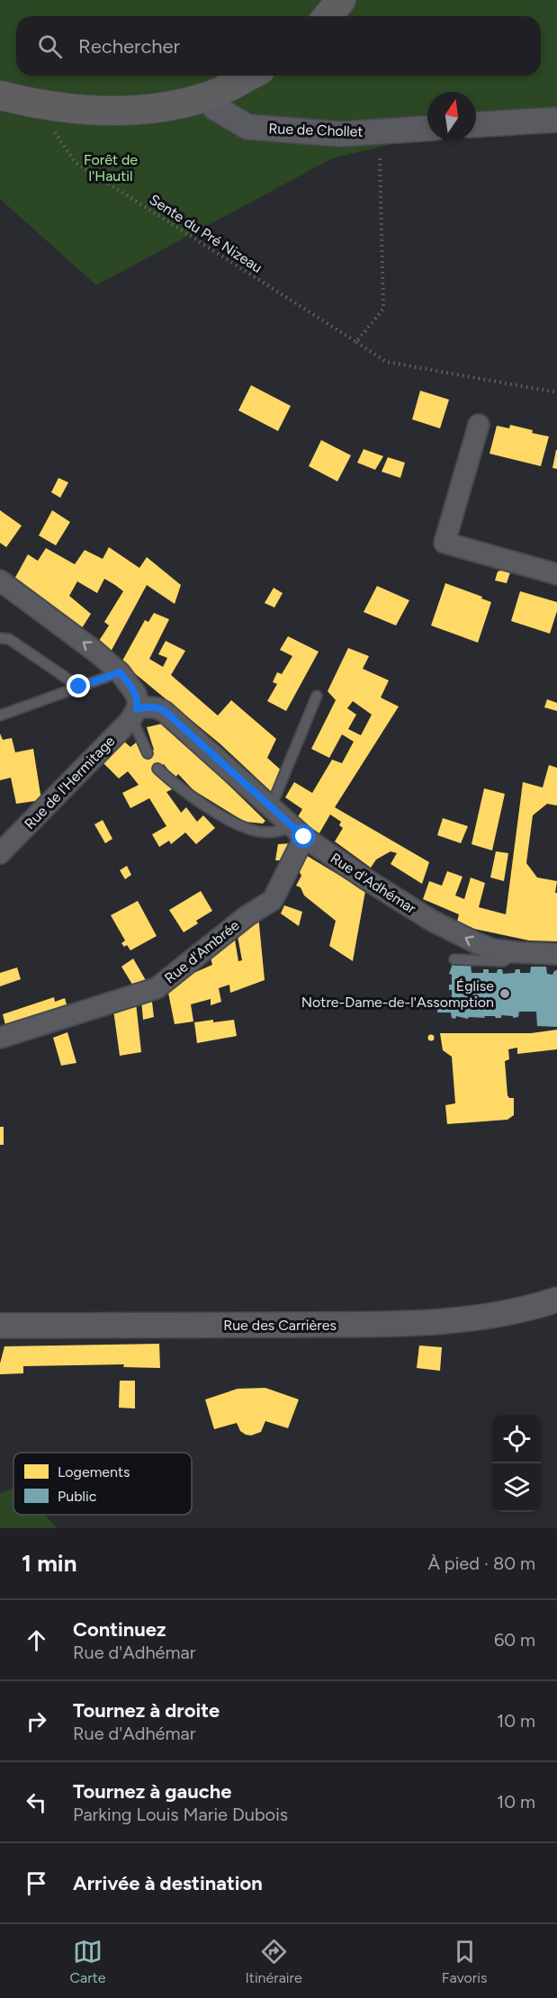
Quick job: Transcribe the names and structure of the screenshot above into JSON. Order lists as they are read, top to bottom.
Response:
{
  "streets": {
    "street": [
      "Rue de Chollet",
      "Rue de l'Hermitage",
      "Rue d'Adhémar",
      "Rue d'Ambrée",
      "Rue des Carrières"
    ],
    "path": ["Sente du Pré Nizeau"]
  },
  "crossings": [
    ["Rue de l'Hermitage", "Rue d'Adhémar"],
    ["Rue d'Adhémar", "Rue d'Ambrée"]
  ],
  "one_way": ["Rue d'Adhémar"],
  "parks": ["Forêt de l'Hautil"],
  "places": ["Église Notre-Dame-de-l'Assomption"],
  "legend": ["Logements", "Public"],
  "north": "top",
  "page": {
    "search": "Rechercher",
    "heading": ["1 min", "À pied · 80 m"],
    "list": [
      ["Continuez", "Rue d'Adhémar", "60 m"],
      ["Tournez à droite", "Rue d'Adhémar", "10 m"],
      ["Tournez à gauche", "Parking Louis Marie Dubois", "10 m"],
      "Arrivée à destination"
    ],
    "nav": ["Carte", "Itinéraire", "Favoris"]
  }
}
